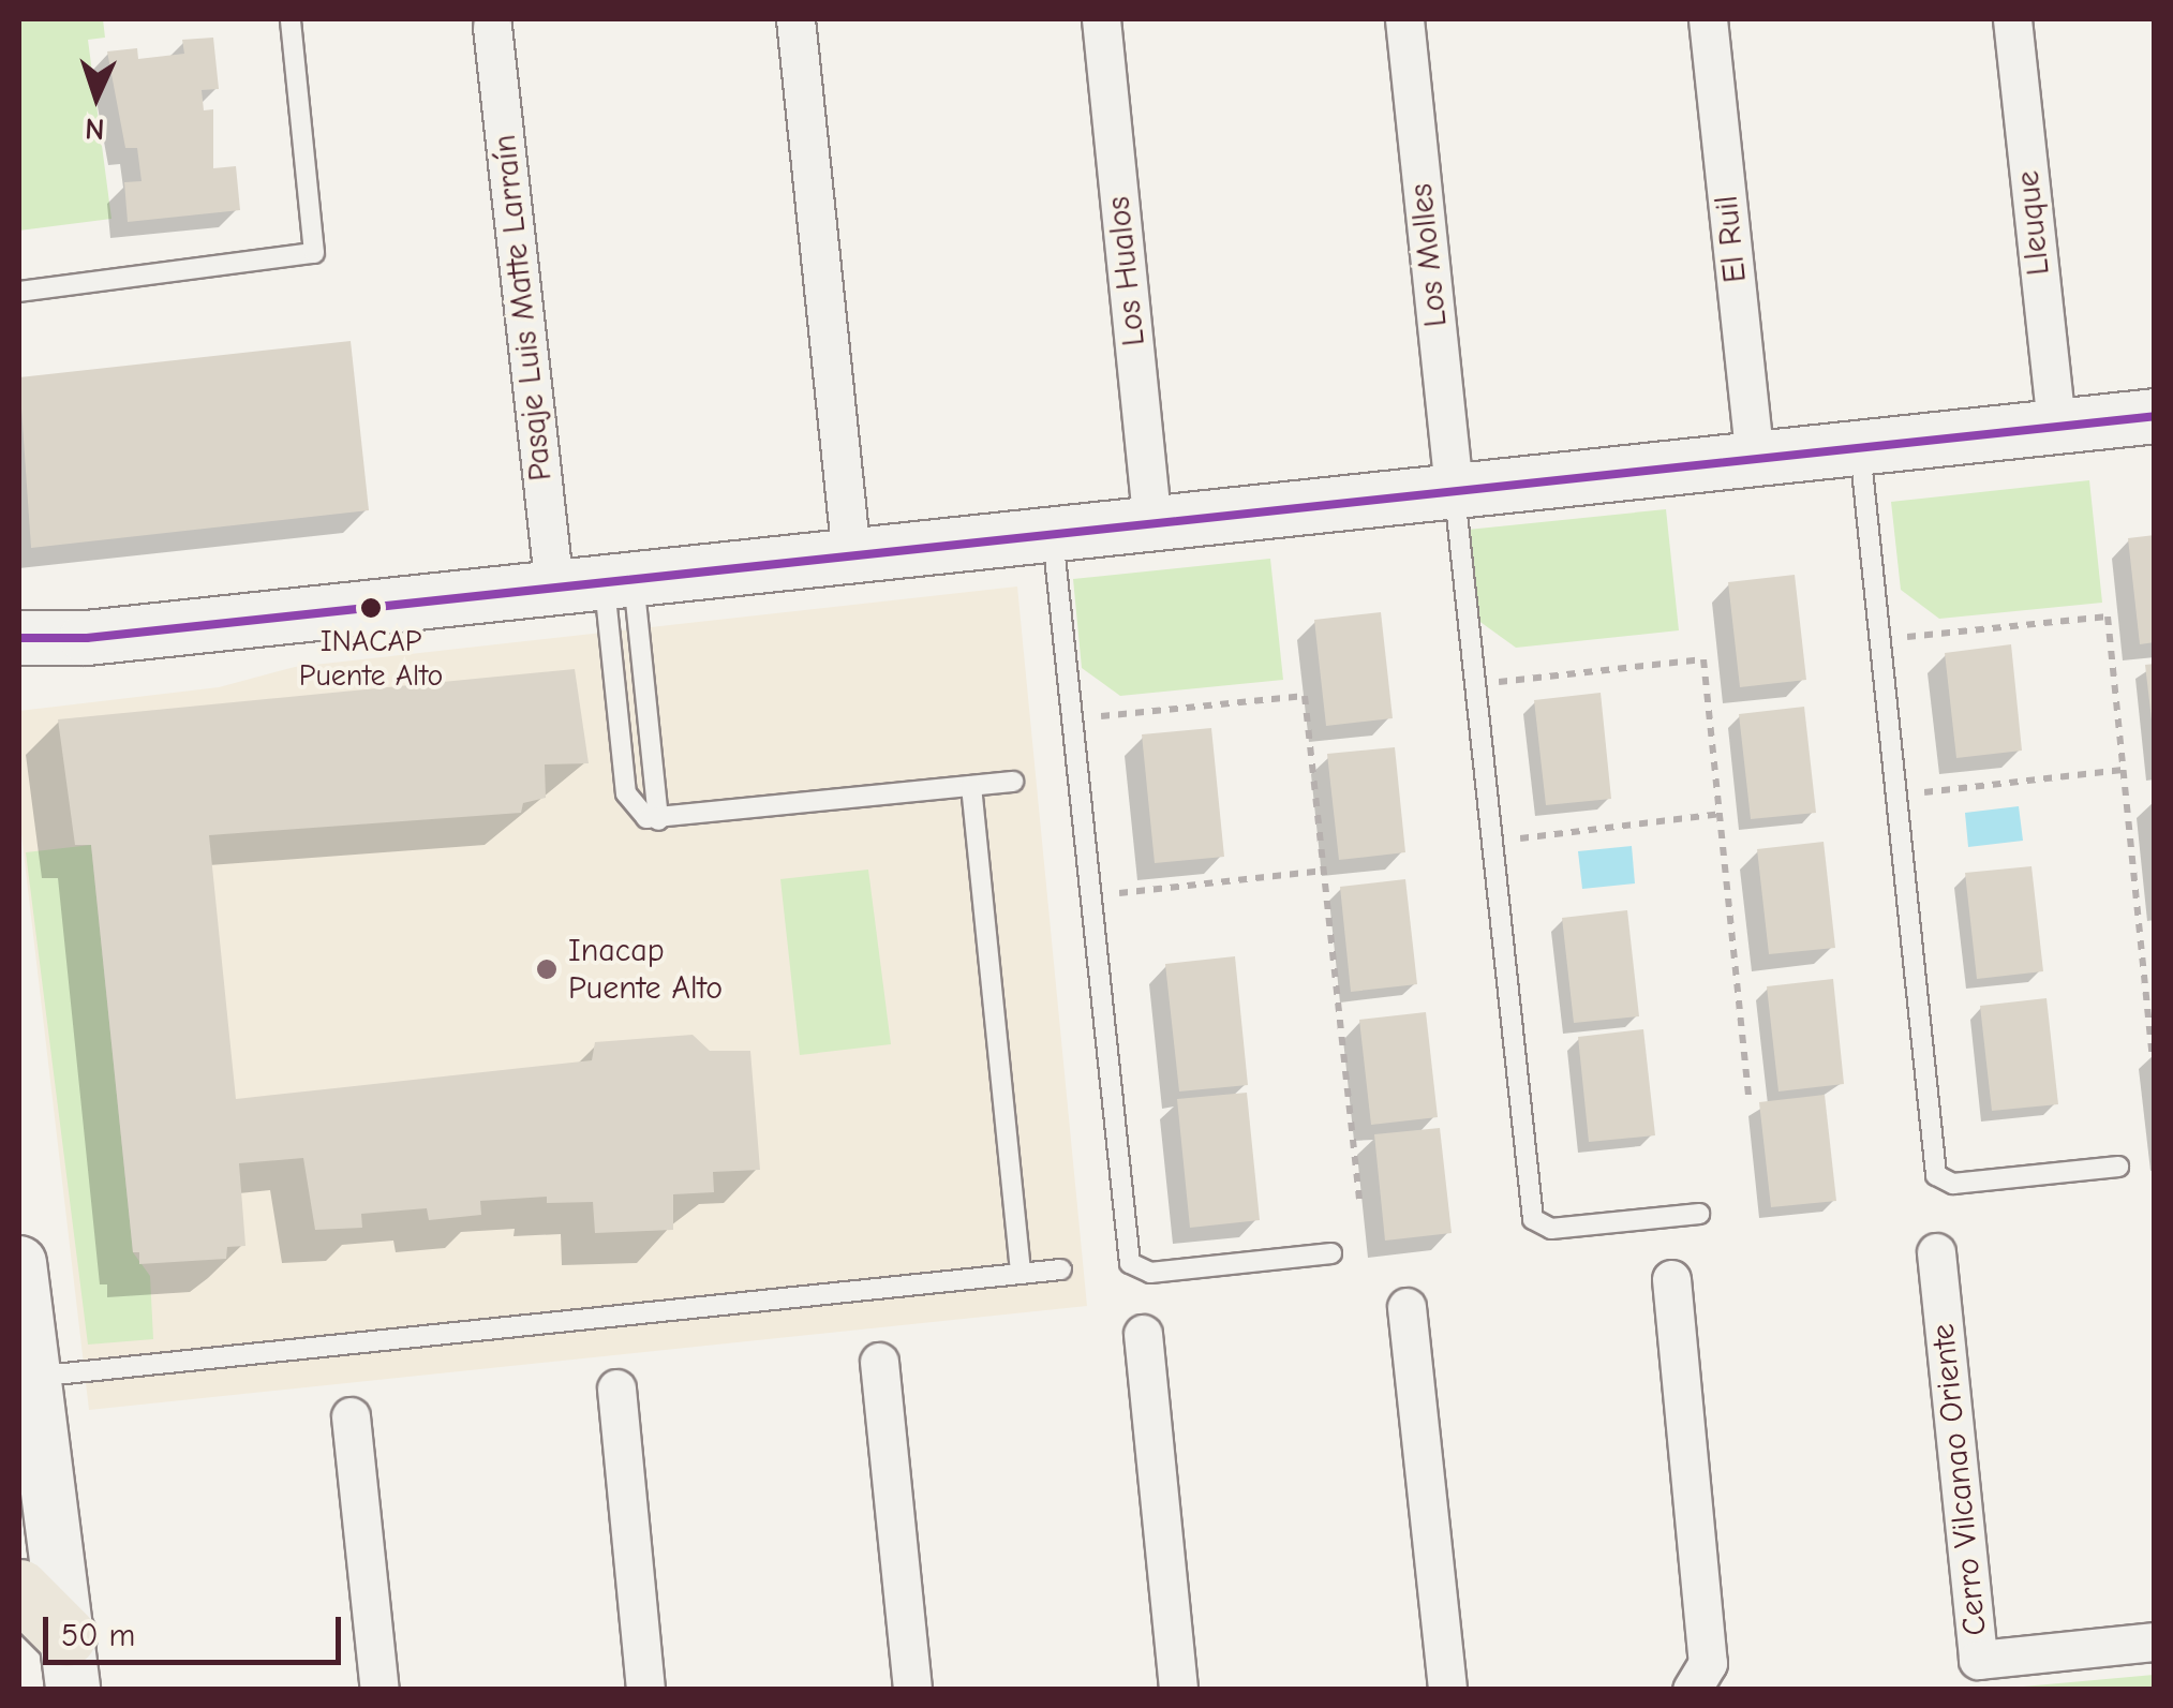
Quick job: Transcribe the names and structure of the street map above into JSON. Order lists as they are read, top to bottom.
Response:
{
  "streets": {
    "street": [
      "Lleuque",
      "El Ruil",
      "Los Molles",
      "Los Hualos",
      "Pasaje Luis Matte Larraín",
      "Cerro Vilcanao Oriente"
    ]
  },
  "places": ["INACAP Puente Alto", "Inacap Puente Alto"],
  "scale_bar": "50 m",
  "north": "bottom"
}
